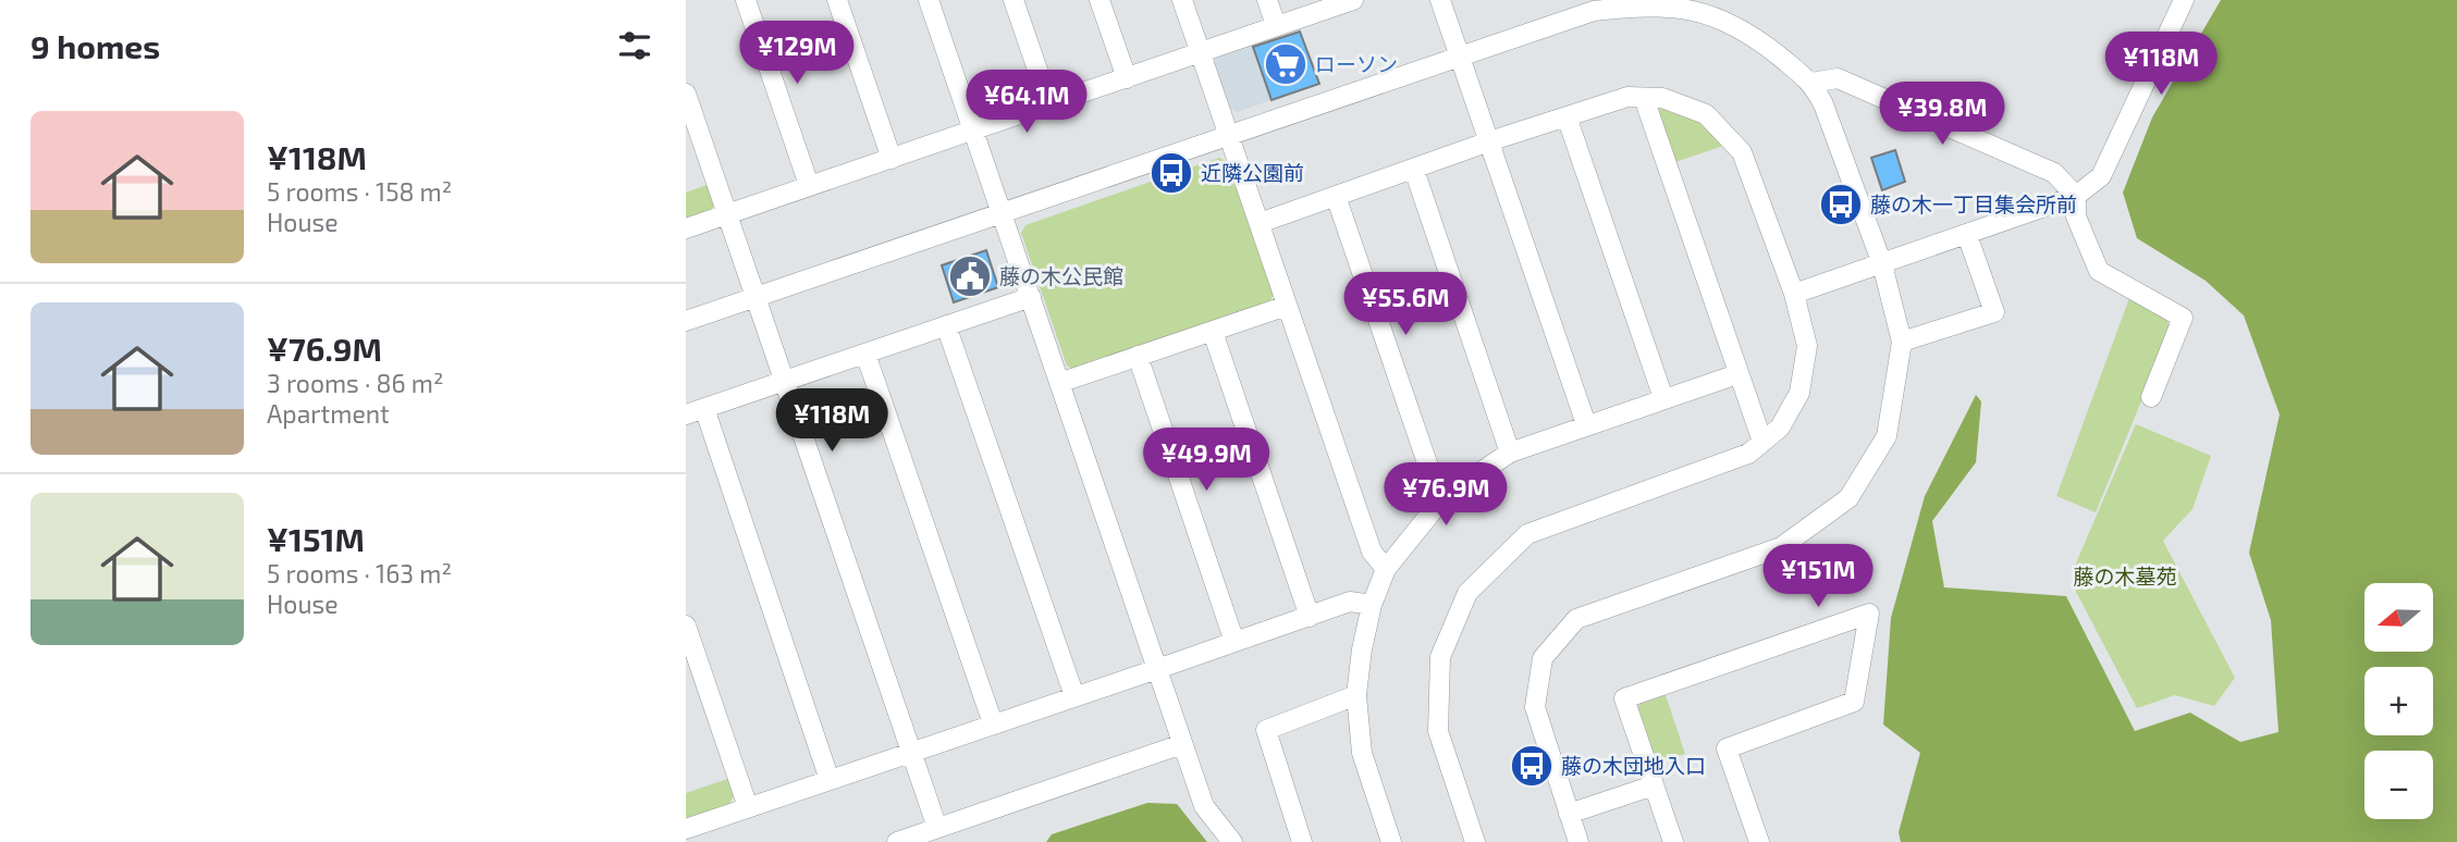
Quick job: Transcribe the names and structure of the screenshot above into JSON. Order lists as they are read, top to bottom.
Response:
{
  "parks": ["藤の木墓苑"],
  "places": {
    "supermarket": ["ローソン"],
    "bus stop": ["近隣公園前", "藤の木一丁目集会所前", "藤の木団地入口"],
    "public building": ["藤の木公民館"]
  },
  "north": "left",
  "page": {
    "heading": "9 homes",
    "price": [
      "¥129M",
      "¥118M",
      "¥64.1M",
      "¥39.8M",
      "¥55.6M",
      "¥118M",
      "¥49.9M",
      "¥76.9M",
      "¥151M"
    ],
    "list": [
      {
        "name": "¥118M",
        "note": "5 rooms · 158 m² · House"
      },
      {
        "name": "¥76.9M",
        "note": "3 rooms · 86 m² · Apartment"
      },
      {
        "name": "¥151M",
        "note": "5 rooms · 163 m² · House"
      }
    ],
    "map_buttons": ["+", "−"]
  }
}
